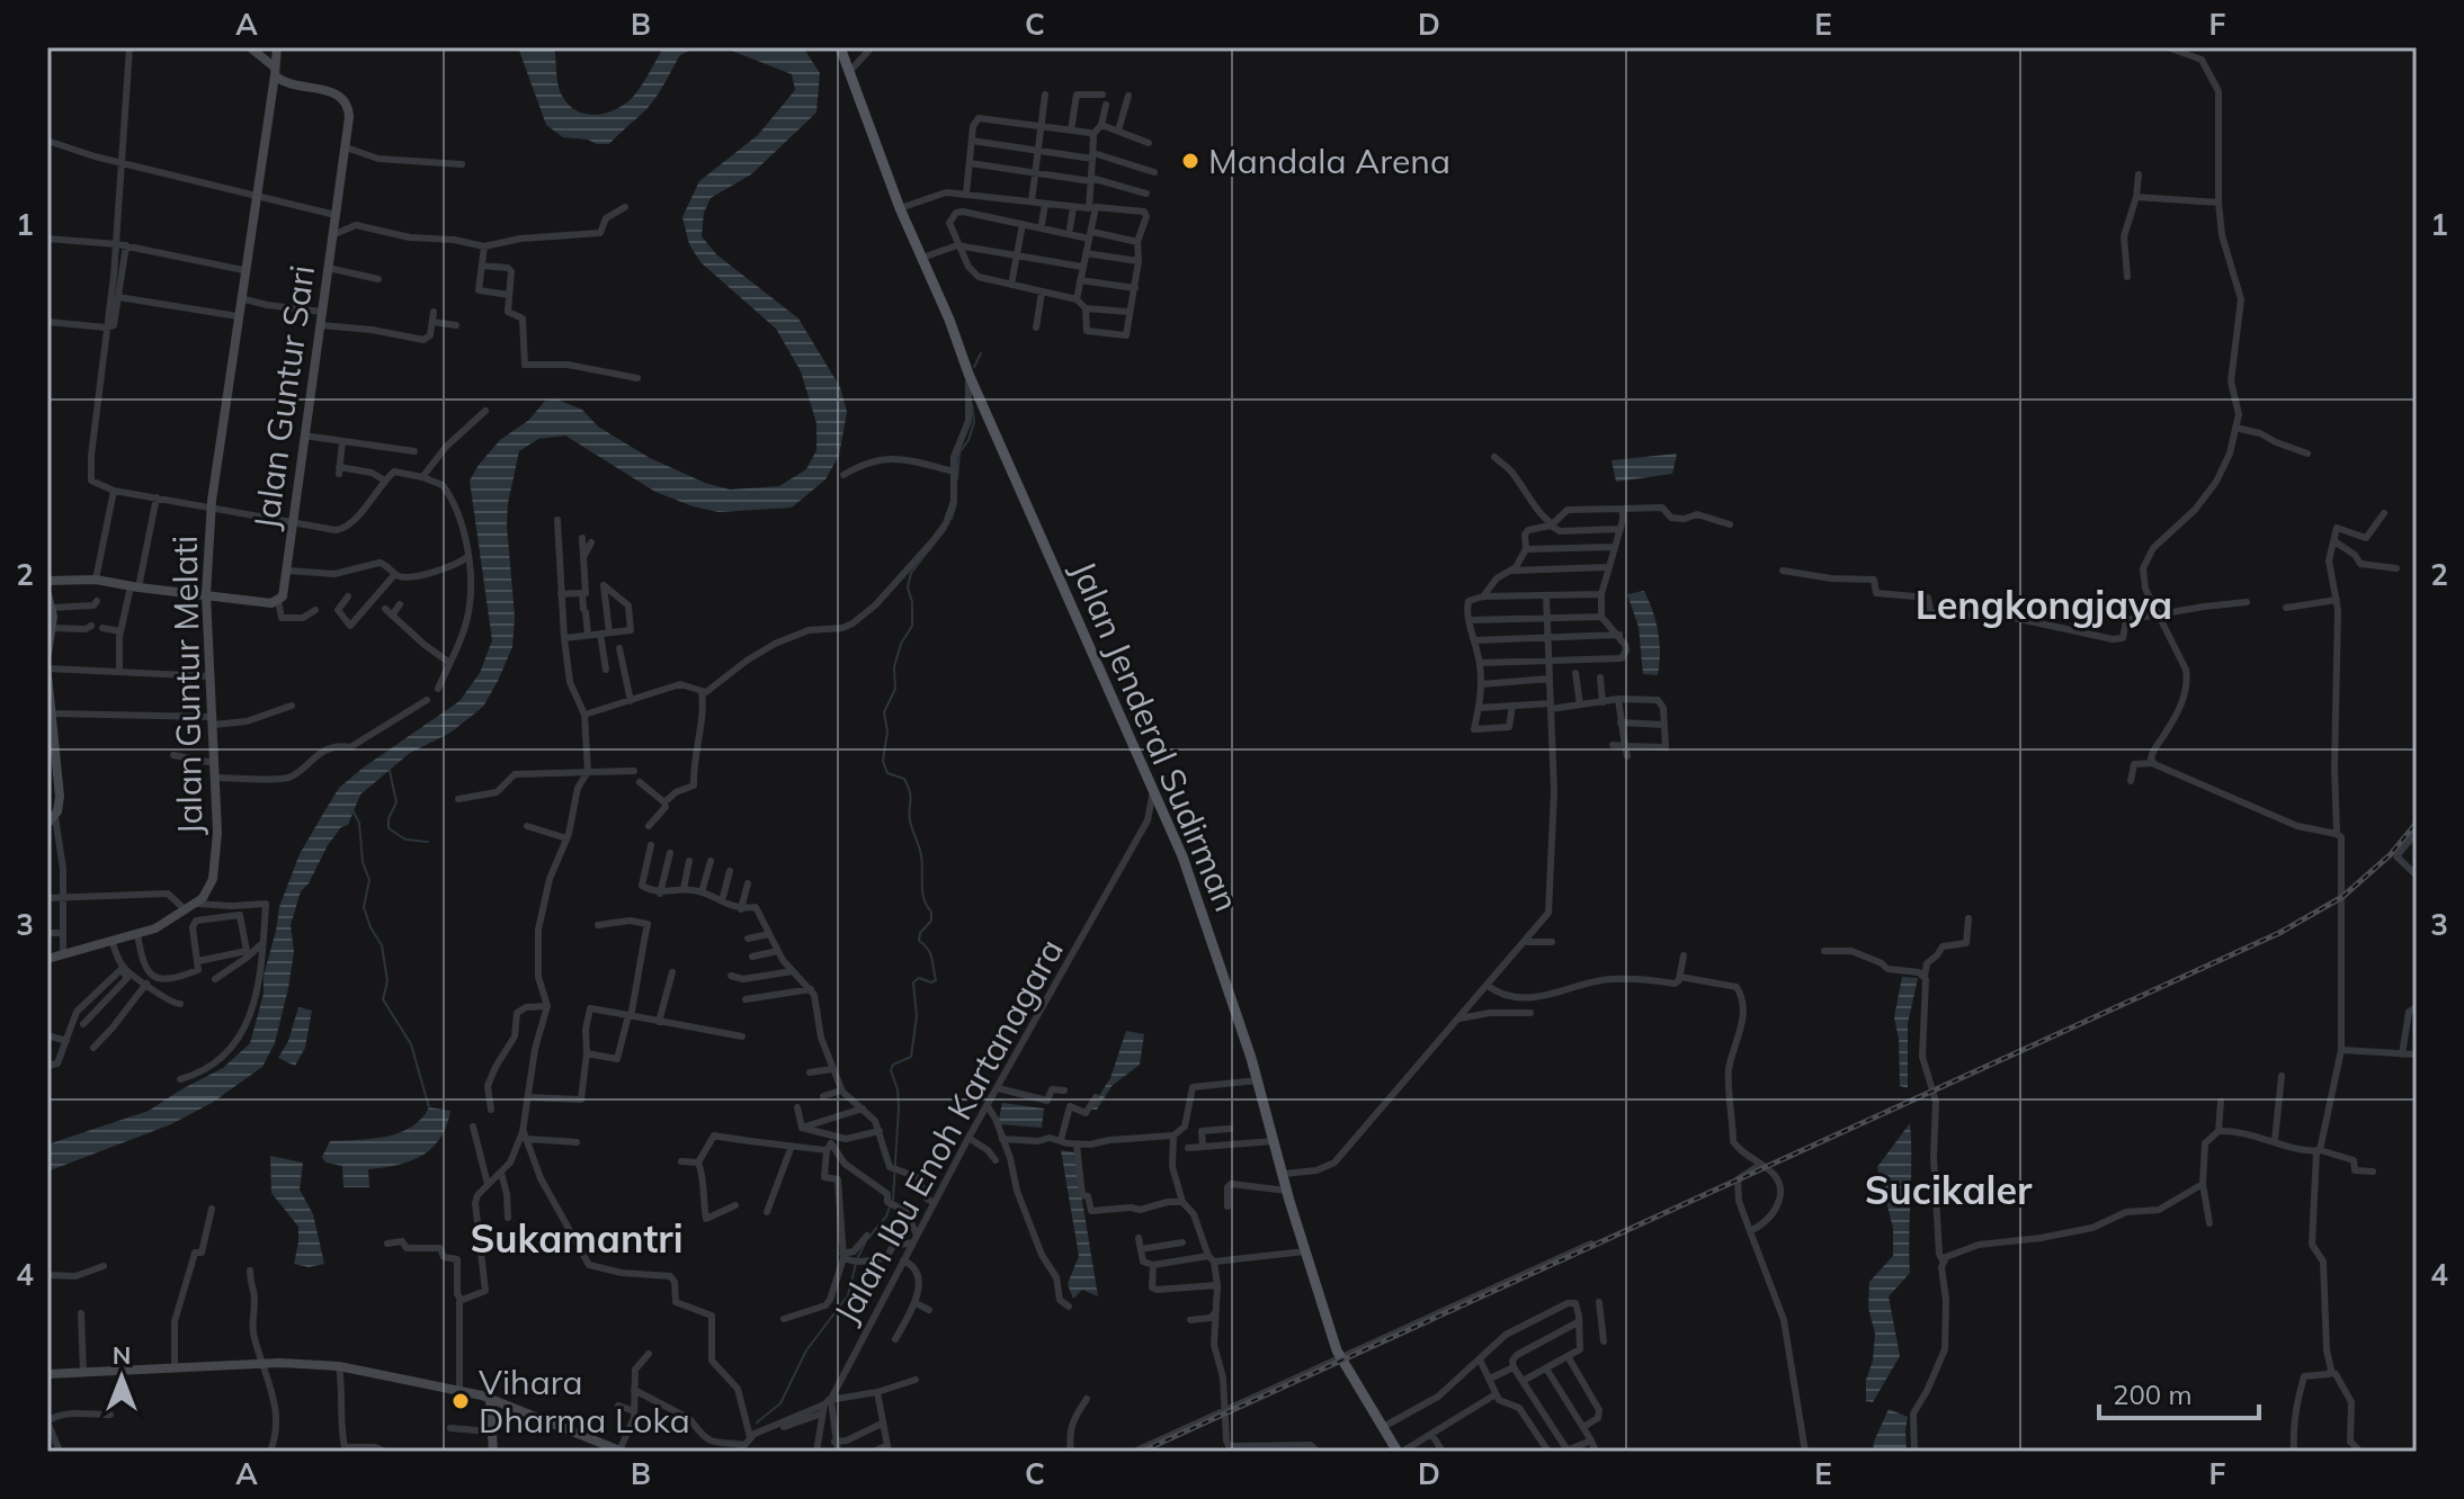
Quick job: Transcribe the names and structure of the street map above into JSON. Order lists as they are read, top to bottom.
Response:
{
  "streets": {
    "main road": ["Jalan Jenderal Sudirman"],
    "street": ["Jalan Guntur Sari", "Jalan Guntur Melati", "Jalan Ibu Enoh Kartanagara"]
  },
  "crossings": [
    ["Jalan Guntur Sari", "Jalan Guntur Melati"],
    ["Jalan Jenderal Sudirman", "Jalan Ibu Enoh Kartanagara"]
  ],
  "districts": ["Lengkongjaya", "Sucikaler", "Sukamantri"],
  "places": ["Mandala Arena", "Vihara Dharma Loka"],
  "scale_bar": "200 m",
  "north": "top",
  "grid": {
    "columns": [
      "A",
      "B",
      "C",
      "D",
      "E",
      "F"
    ],
    "rows": [
      "1",
      "2",
      "3",
      "4"
    ]
  }
}
